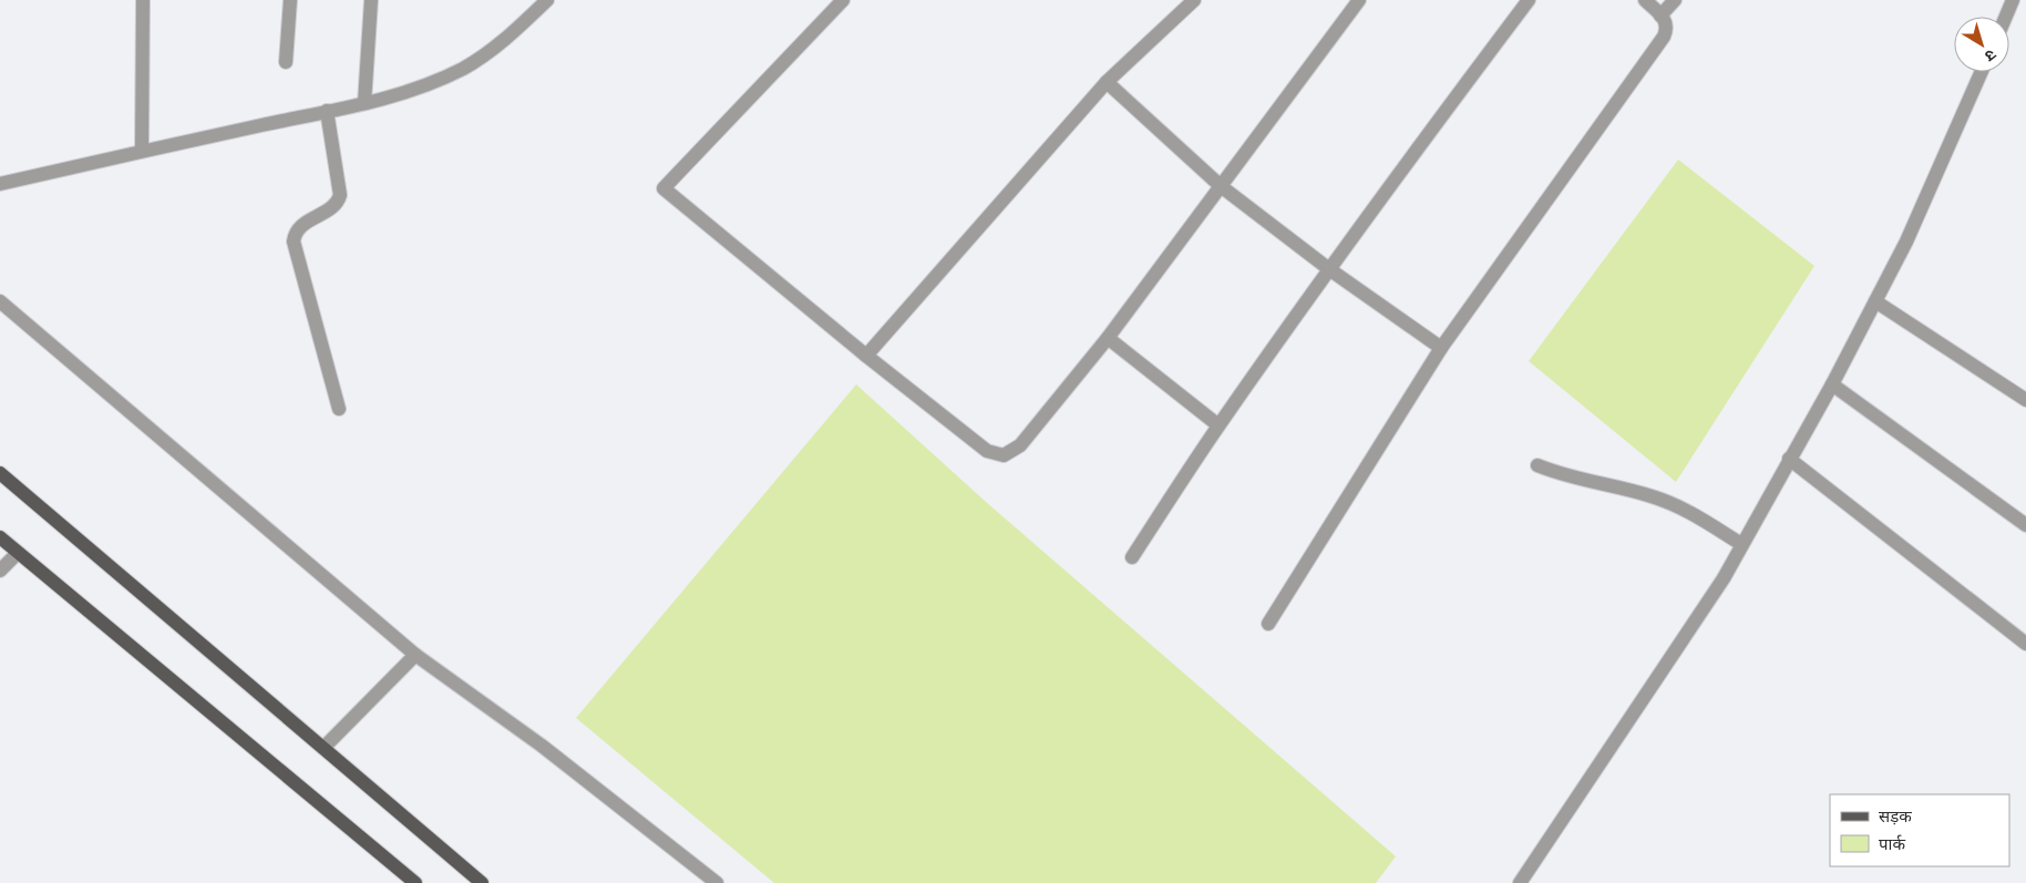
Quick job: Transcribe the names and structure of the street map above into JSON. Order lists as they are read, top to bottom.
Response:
{
  "legend": ["सड़क", "पार्क"],
  "north": "bottom right"
}
